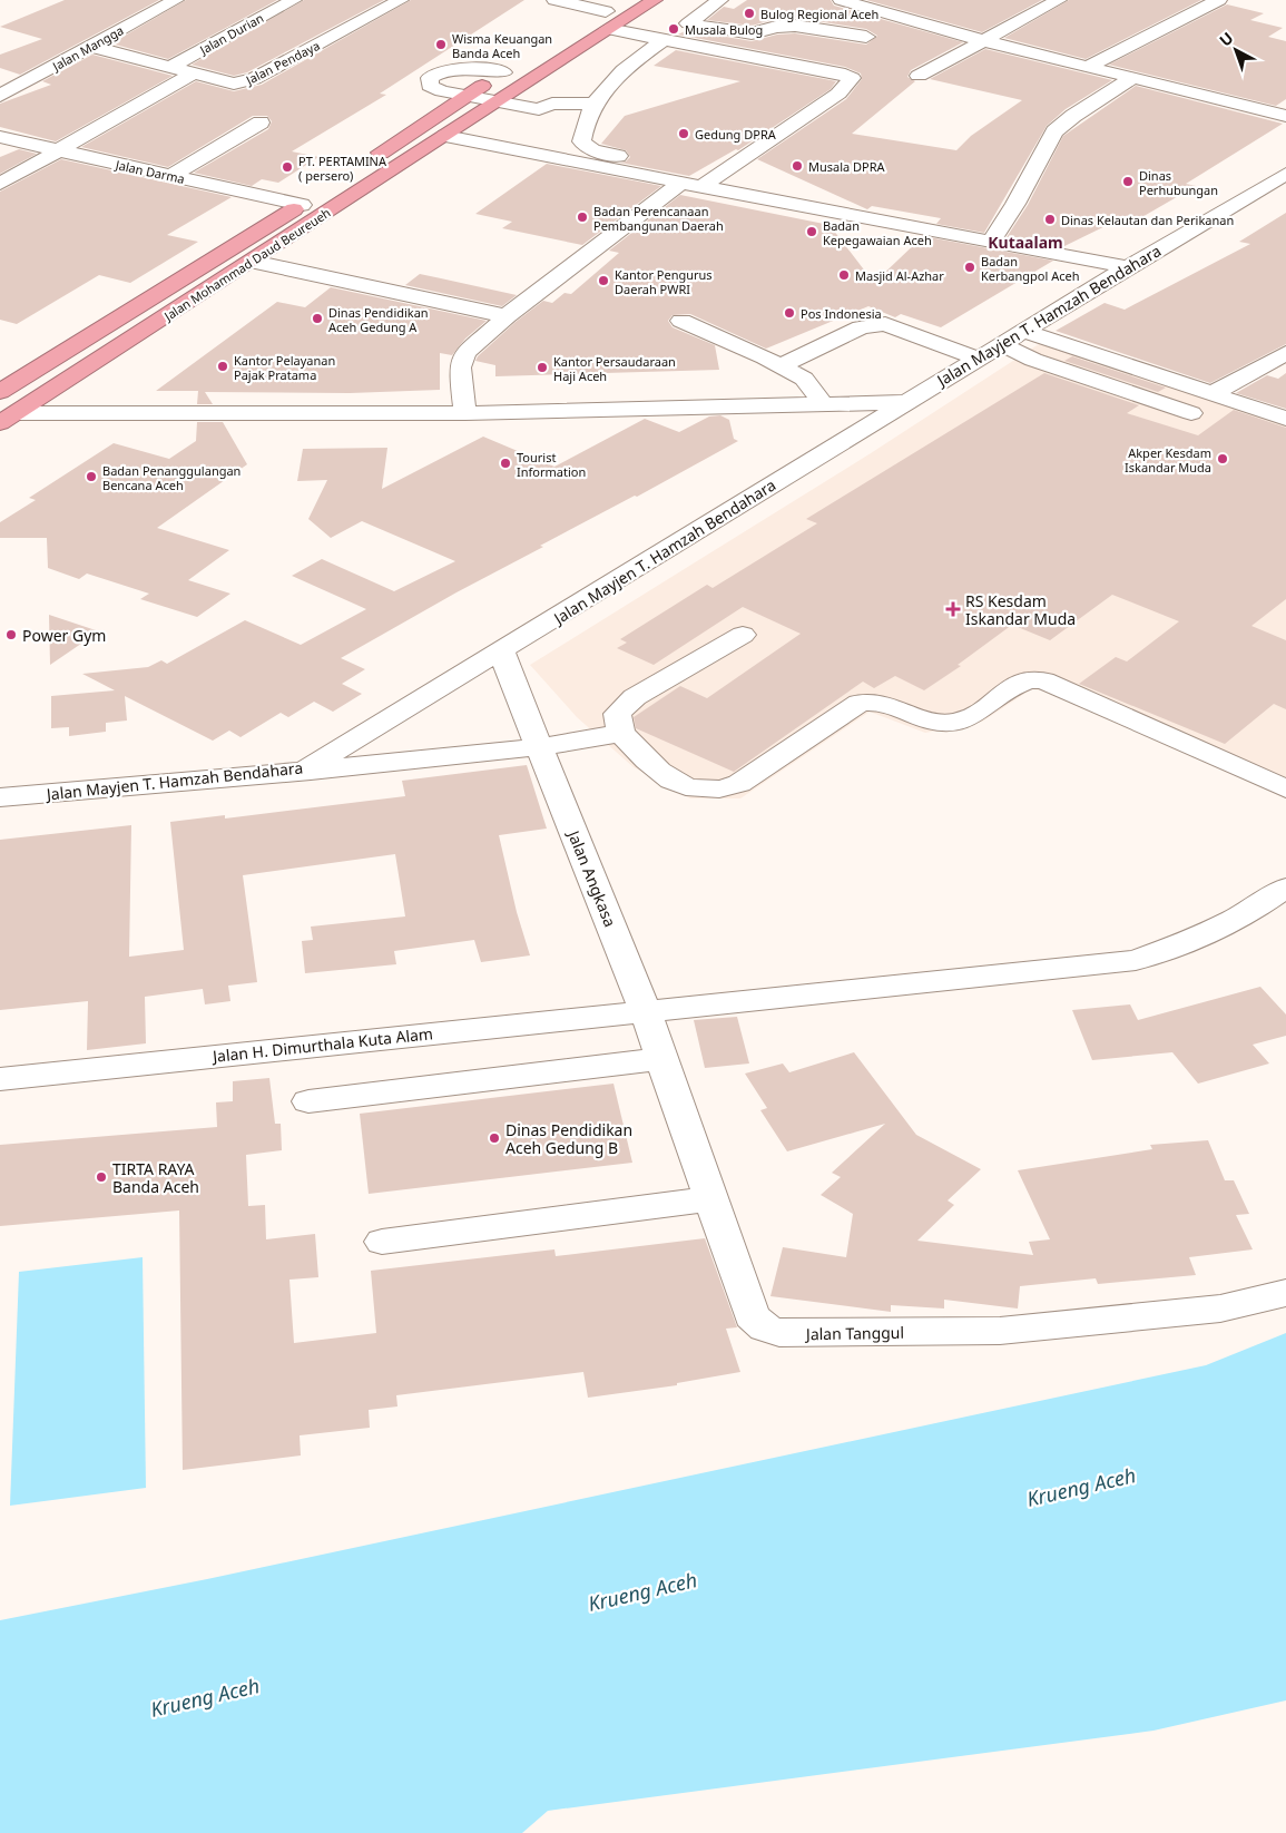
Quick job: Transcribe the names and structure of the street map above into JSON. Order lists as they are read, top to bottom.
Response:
{
  "streets": {
    "highway": ["Jalan Mohammad Daud Beureueh"],
    "street": [
      "Jalan Durian",
      "Jalan Mangga",
      "Jalan Pendaya",
      "Jalan Darma",
      "Jalan Mayjen T. Hamzah Bendahara",
      "Jalan Angkasa",
      "Jalan H. Dimurthala Kuta Alam",
      "Jalan Tanggul"
    ]
  },
  "crossings": [
    ["Jalan Durian", "Jalan Pendaya"],
    ["Jalan Mangga", "Jalan Pendaya"],
    ["Jalan Darma", "Jalan Mohammad Daud Beureueh"],
    ["Jalan Mayjen T. Hamzah Bendahara", "Jalan Angkasa"],
    ["Jalan Angkasa", "Jalan H. Dimurthala Kuta Alam"],
    ["Jalan Angkasa", "Jalan Tanggul"],
    ["Jalan H. Dimurthala Kuta Alam", "Jalan Tanggul"]
  ],
  "districts": ["Kutaalam"],
  "water": ["Krueng Aceh"],
  "places": {
    "other": [
      "Bulog Regional Aceh",
      "Musala Bulog",
      "Wisma Keuangan Banda Aceh",
      "Gedung DPRA",
      "Musala DPRA",
      "PT. PERTAMINA ( persero)",
      "Dinas Perhubungan",
      "Badan Perencanaan Pembangunan Daerah",
      "Dinas Kelautan dan Perikanan",
      "Badan Kepegawaian Aceh",
      "Badan Kerbangpol Aceh",
      "Masjid Al-Azhar",
      "Kantor Pengurus Daerah PWRI",
      "Pos Indonesia",
      "Dinas Pendidikan Aceh Gedung A",
      "Kantor Pelayanan Pajak Pratama",
      "Kantor Persaudaraan Haji Aceh",
      "Akper Kesdam Iskandar Muda",
      "Tourist Information",
      "Badan Penanggulangan Bencana Aceh",
      "Power Gym",
      "Dinas Pendidikan Aceh Gedung B",
      "TIRTA RAYA Banda Aceh"
    ],
    "health": ["RS Kesdam Iskandar Muda"]
  },
  "north": "top left"
}
